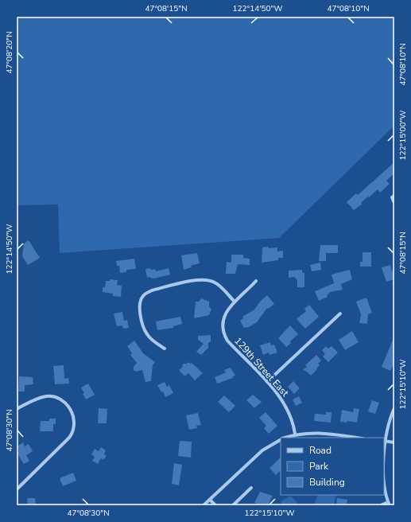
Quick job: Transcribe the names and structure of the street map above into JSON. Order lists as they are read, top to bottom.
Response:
{
  "streets": {
    "street": ["129th Street East"]
  },
  "legend": ["Road", "Park", "Building"],
  "coordinates": [
    "47°08'15\"N",
    "122°14'50\"W",
    "47°08'10\"N",
    "47°08'20\"N",
    "122°15'00\"W",
    "122°15'10\"W",
    "47°08'30\"N"
  ]
}
